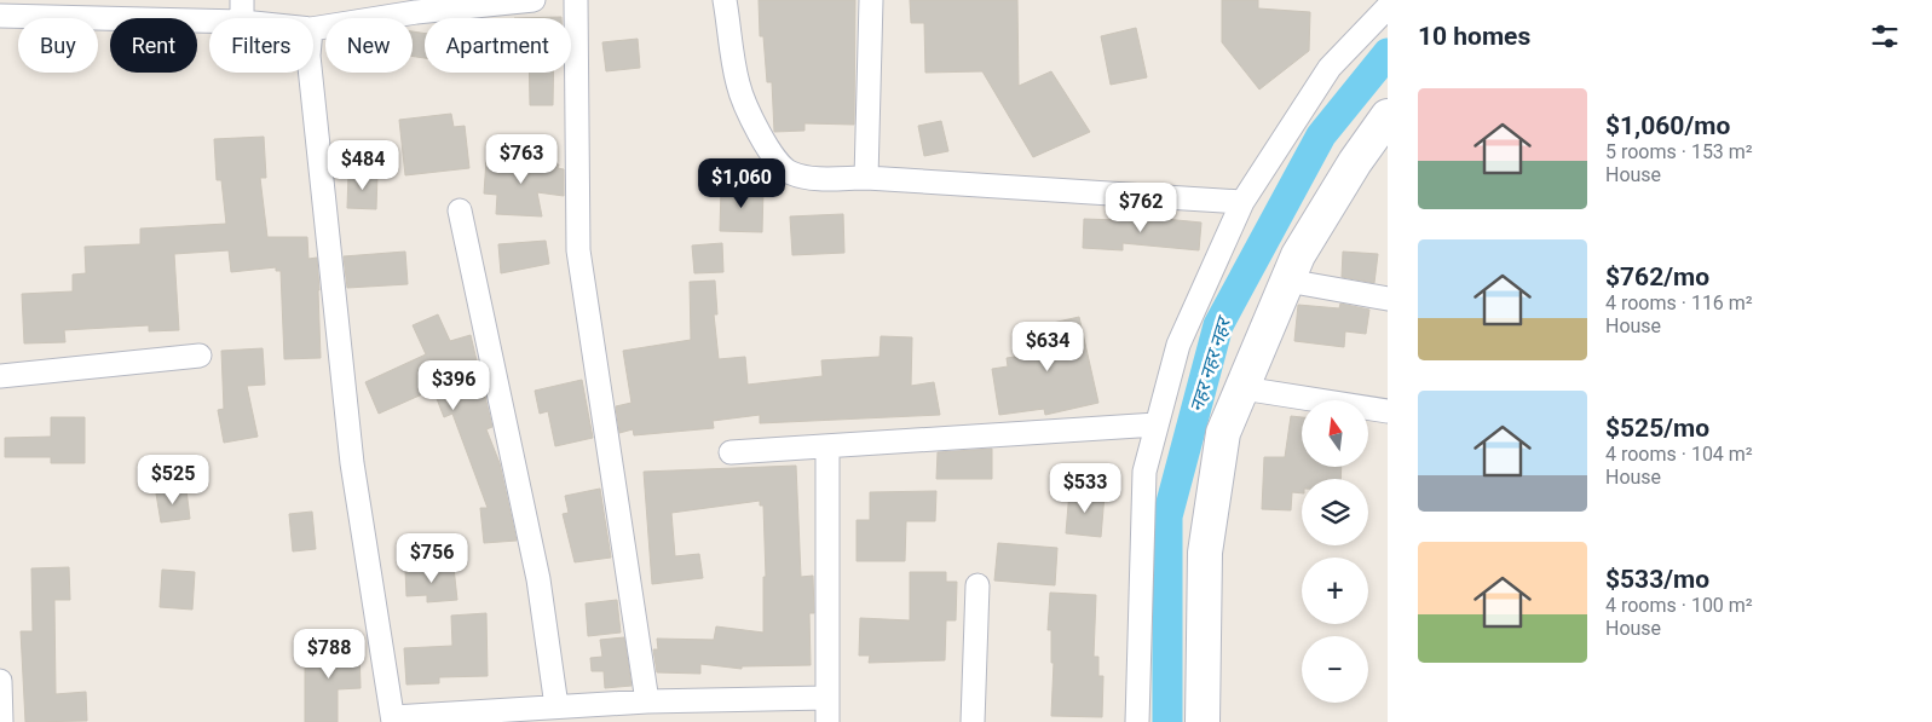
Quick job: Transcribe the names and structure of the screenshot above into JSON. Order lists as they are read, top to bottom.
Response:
{
  "water": ["नहर नहर नहर"],
  "north": "top",
  "page": {
    "heading": "10 homes",
    "chip": [
      "Buy",
      "Rent",
      "Filters",
      "New",
      "Apartment"
    ],
    "list": [
      {
        "name": "$1,060/mo",
        "note": "5 rooms · 153 m² · House"
      },
      {
        "name": "$762/mo",
        "note": "4 rooms · 116 m² · House"
      },
      {
        "name": "$525/mo",
        "note": "4 rooms · 104 m² · House"
      },
      {
        "name": "$533/mo",
        "note": "4 rooms · 100 m² · House"
      }
    ],
    "price": [
      "$763",
      "$484",
      "$1,060",
      "$762",
      "$634",
      "$396",
      "$525",
      "$533",
      "$756",
      "$788"
    ],
    "map_buttons": ["+", "−"]
  }
}
